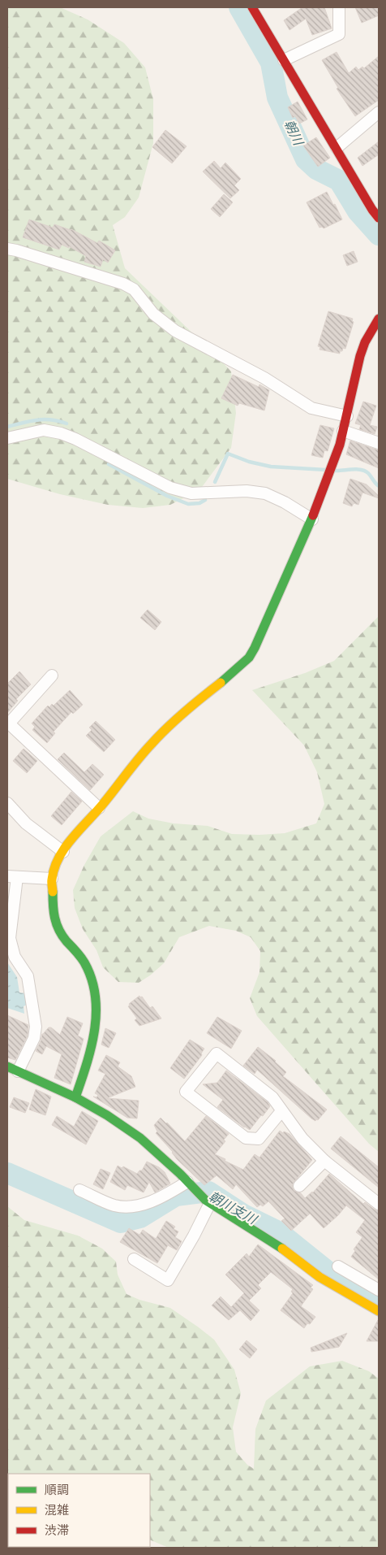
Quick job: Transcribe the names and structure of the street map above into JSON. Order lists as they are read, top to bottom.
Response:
{
  "water": ["朝川", "朝川支川"],
  "legend": ["順調", "混雑", "渋滞"]
}
